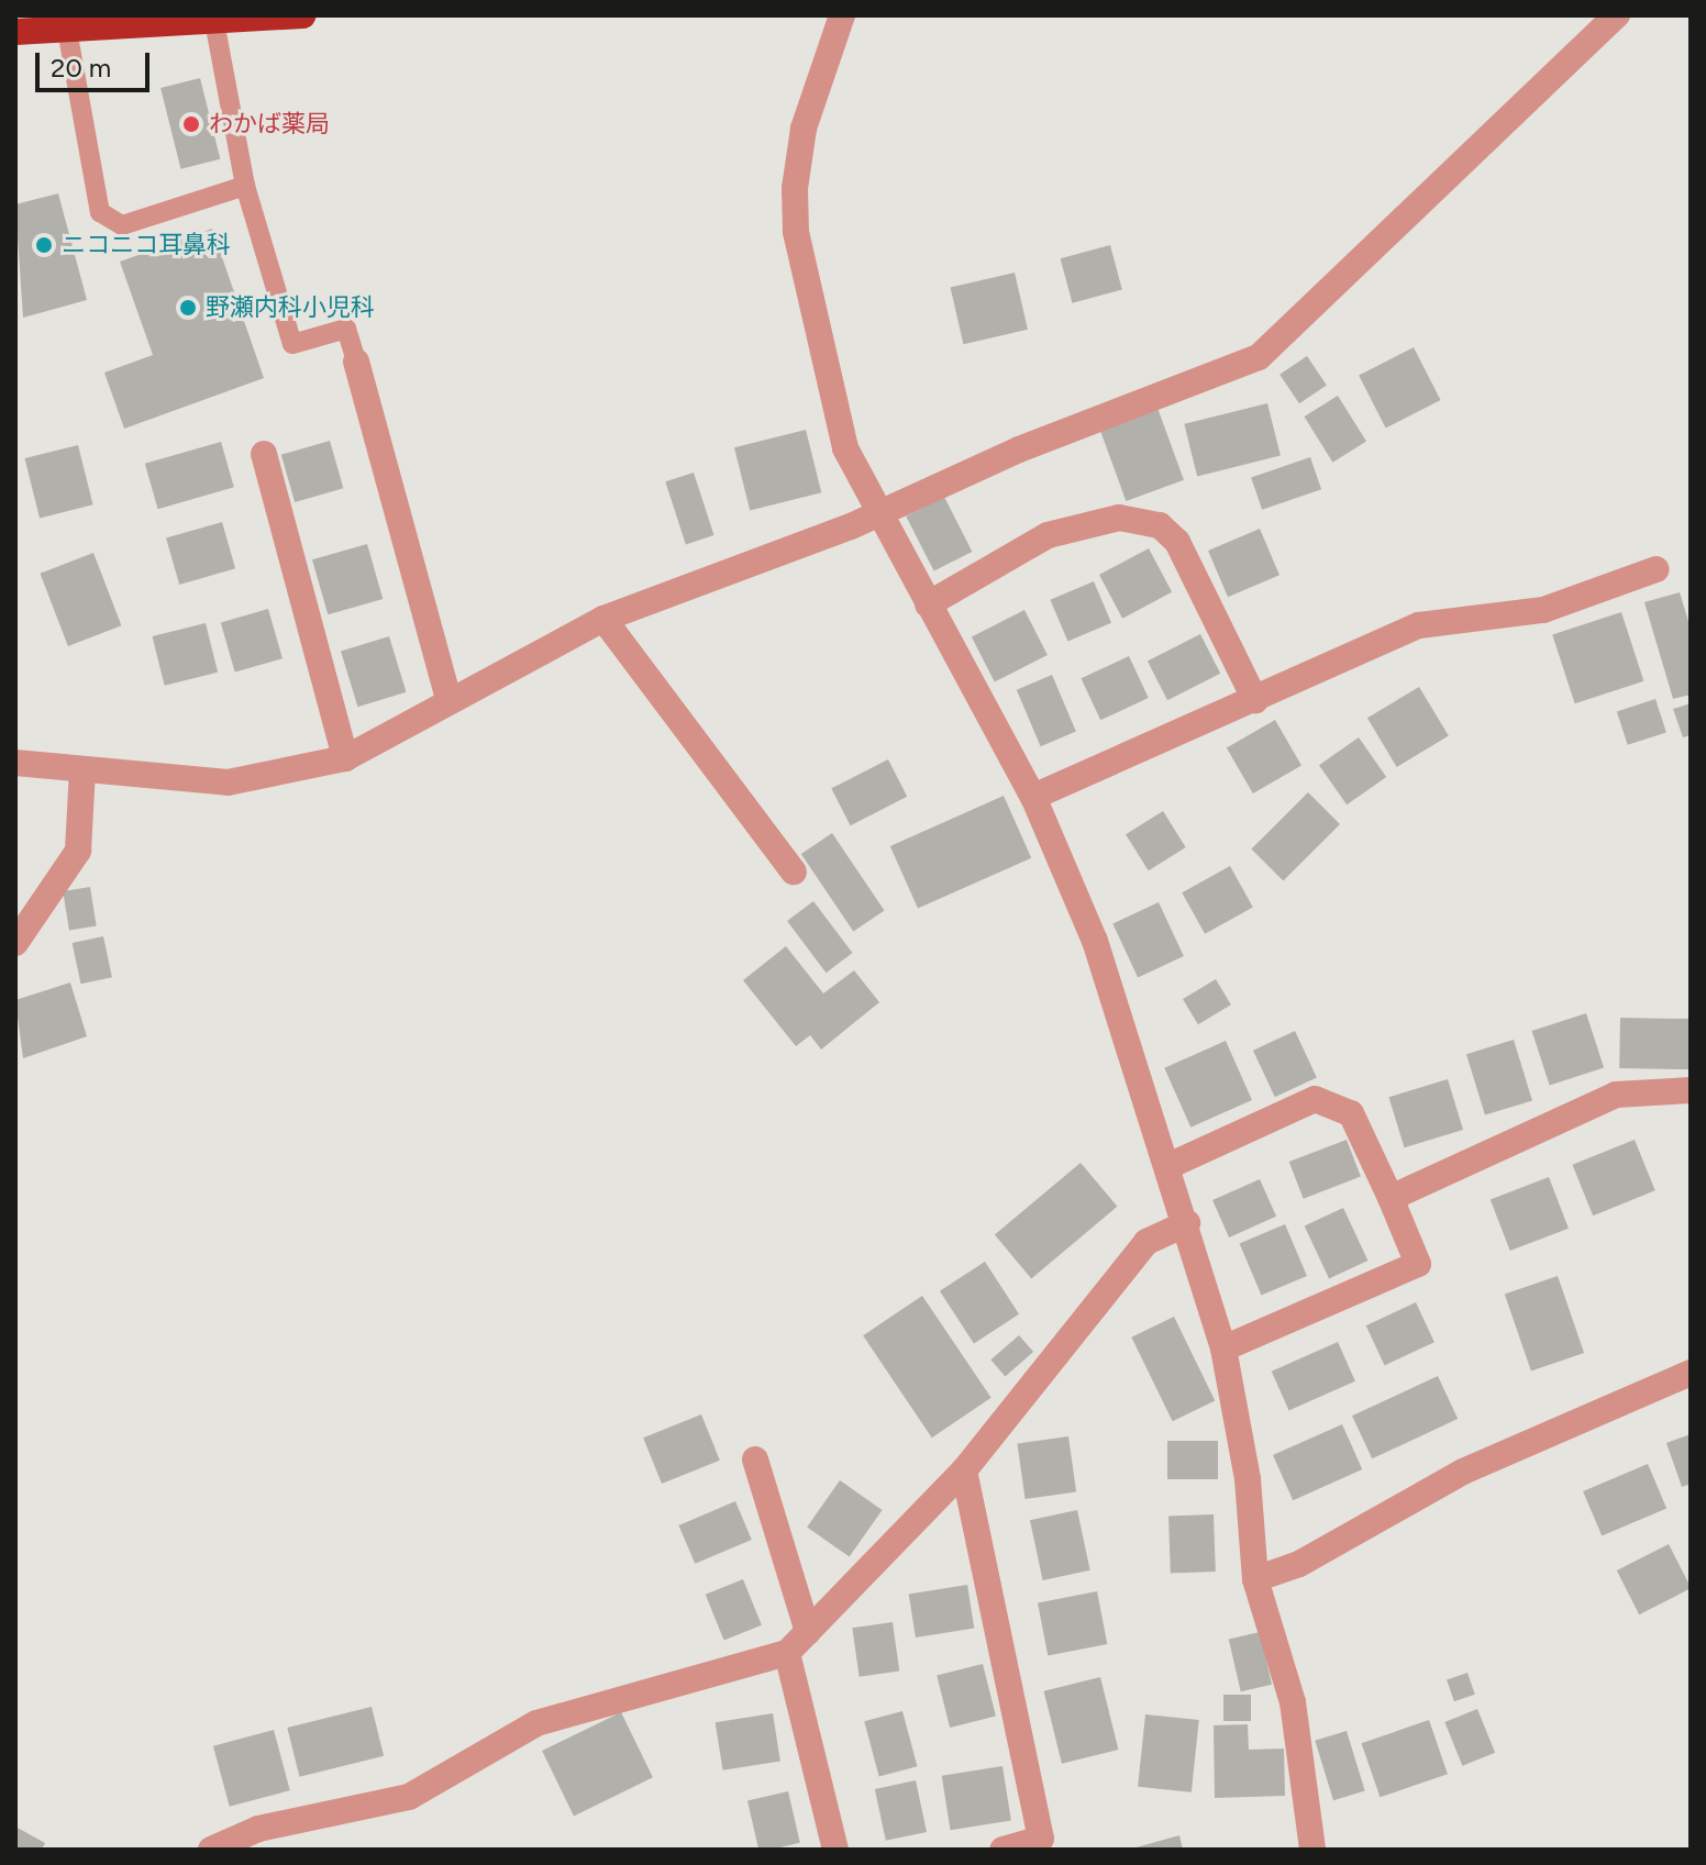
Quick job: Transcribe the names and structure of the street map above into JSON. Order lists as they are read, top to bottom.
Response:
{
  "places": ["わかば薬局", "ニコニコ耳鼻科", "野瀬内科小児科"],
  "scale_bar": "20 m"
}
